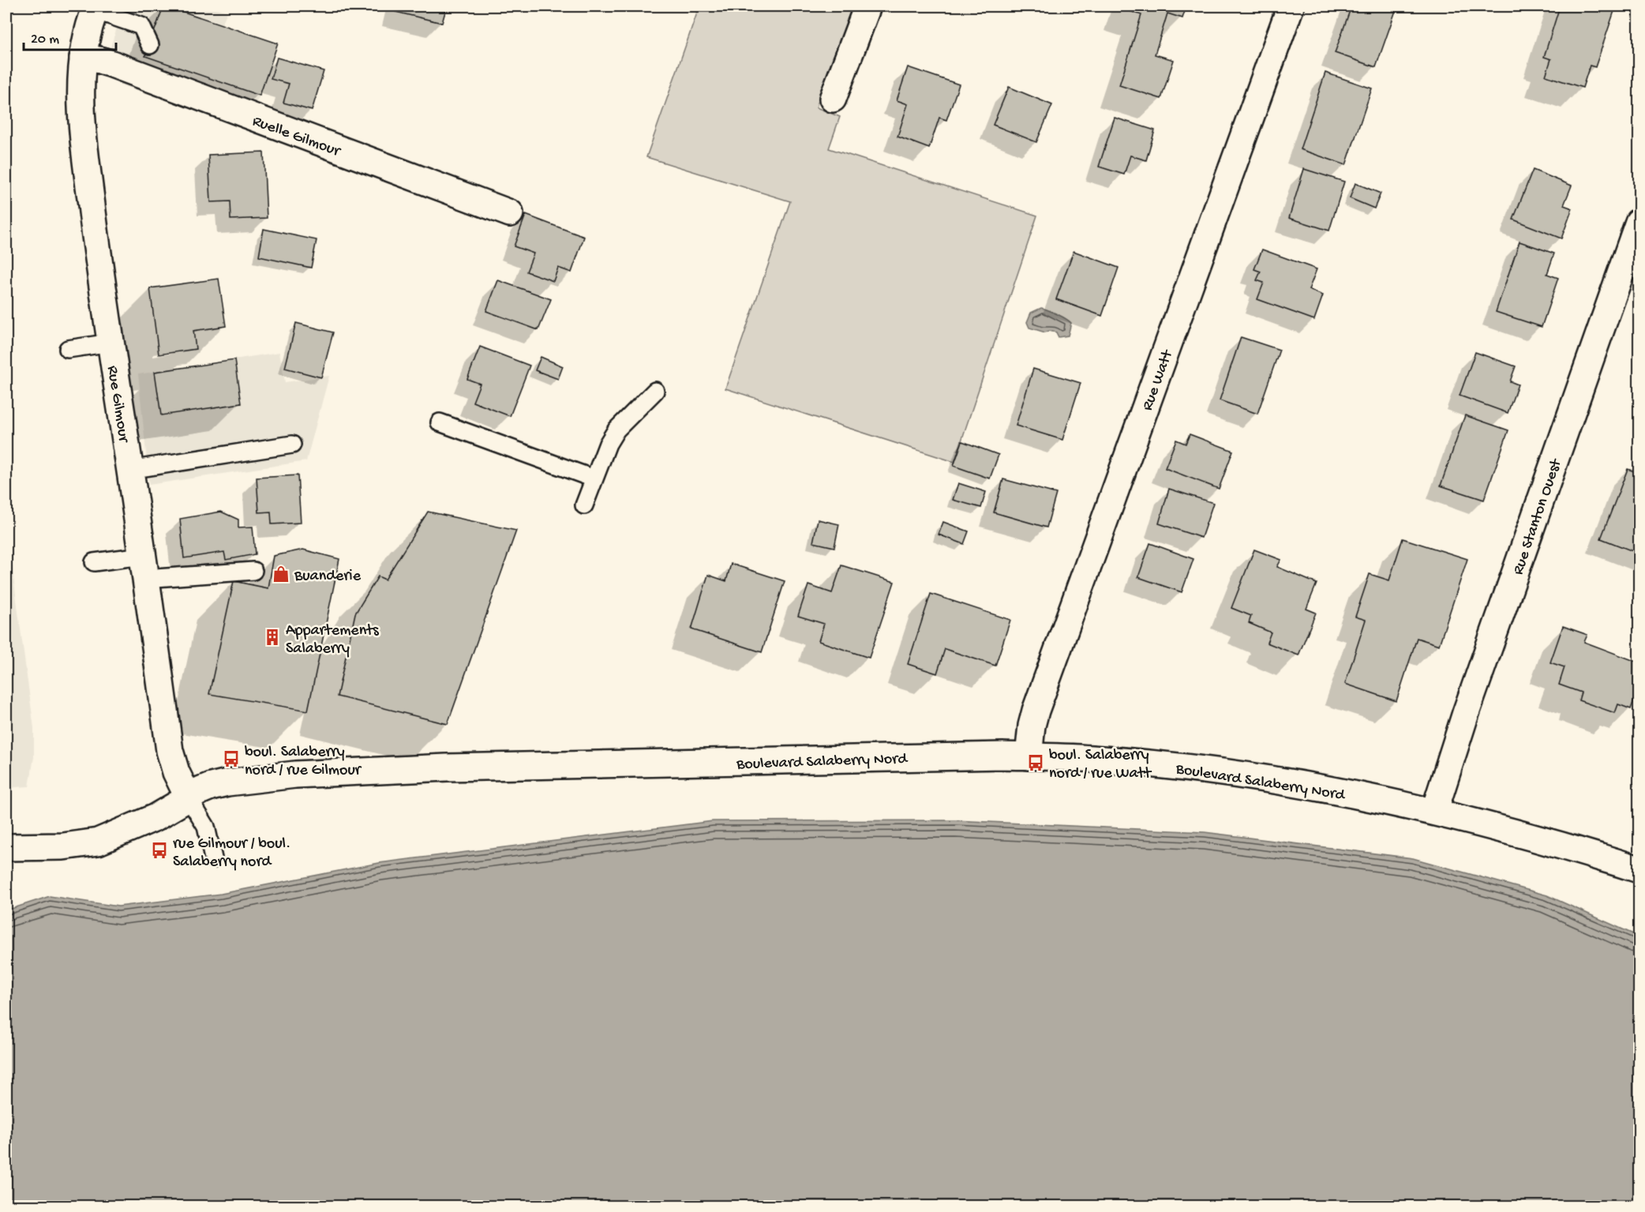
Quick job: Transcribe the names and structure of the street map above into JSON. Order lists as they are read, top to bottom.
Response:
{
  "streets": {
    "street": [
      "Ruelle Gilmour",
      "Rue Watt",
      "Rue Gilmour",
      "Rue Stanton Ouest",
      "Boulevard Salaberry Nord"
    ]
  },
  "crossings": [
    ["Ruelle Gilmour", "Rue Gilmour"],
    ["Rue Watt", "Boulevard Salaberry Nord"],
    ["Rue Gilmour", "Boulevard Salaberry Nord"],
    ["Rue Stanton Ouest", "Boulevard Salaberry Nord"]
  ],
  "places": {
    "shop": ["Buanderie"],
    "building": ["Appartements Salaberry"],
    "bus stop": ["boul. Salaberry nord / rue Gilmour", "boul. Salaberry nord / rue Watt", "rue Gilmour / boul. Salaberry nord"]
  },
  "scale_bar": "20 m"
}
